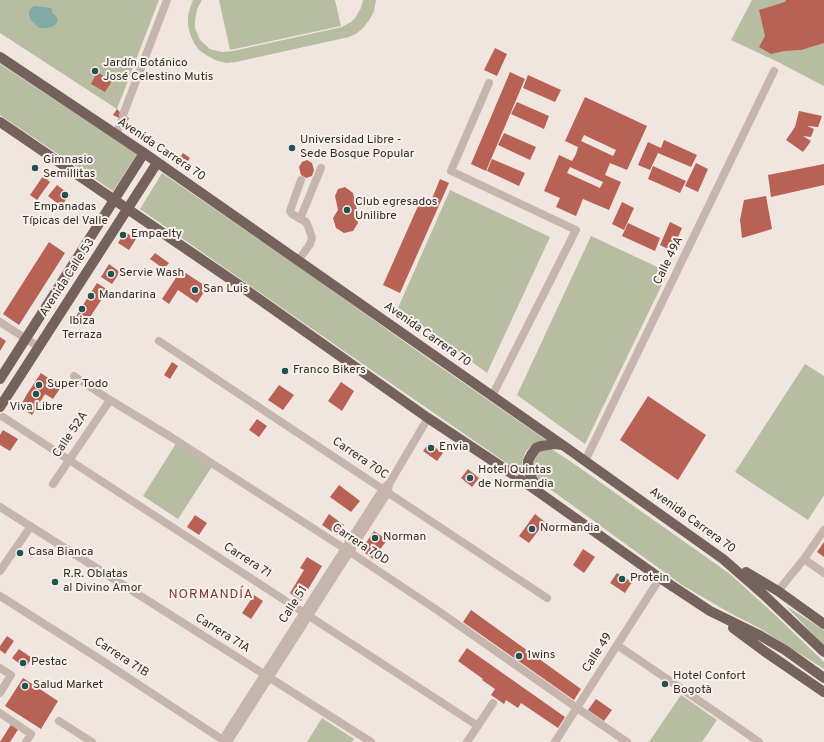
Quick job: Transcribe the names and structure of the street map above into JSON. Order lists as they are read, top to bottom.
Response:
{
  "streets": {
    "main road": ["Avenida Carrera 70", "Avenida Calle 53"],
    "street": [
      "Calle 49A",
      "Calle 52A",
      "Carrera 70C",
      "Carrera 70D",
      "Carrera 71",
      "Calle 51",
      "Carrera 71A",
      "Calle 49",
      "Carrera 71B"
    ]
  },
  "crossings": [
    ["Avenida Carrera 70", "Calle 49A"],
    ["Avenida Carrera 70", "Avenida Calle 53"],
    ["Avenida Calle 53", "Carrera 71"],
    ["Calle 52A", "Carrera 70D"],
    ["Calle 52A", "Carrera 71"],
    ["Carrera 70C", "Calle 51"],
    ["Carrera 70D", "Calle 51"],
    ["Carrera 70D", "Calle 49"],
    ["Carrera 71", "Calle 51"],
    ["Calle 51", "Carrera 71A"],
    ["Calle 51", "Carrera 71B"]
  ],
  "districts": ["NORMANDÍA"],
  "places": [
    "Jardín Botánico José Celestino Mutis",
    "Universidad Libre - Sede Bosque Popular",
    "Gimnasio Semillitas",
    "Empanadas Típicas del Valle",
    "Club egresados Unilibre",
    "Empaelty",
    "Servie Wash",
    "San Luis",
    "Mandarina",
    "Ibiza Terraza",
    "Franco Bikers",
    "Super Todo",
    "Viva Libre",
    "Envia",
    "Hotel Quintas de Normandia",
    "Normandia",
    "Norman",
    "Casa Bianca",
    "Protein",
    "R.R. Oblatas al Divino Amor",
    "1wins",
    "Pestac",
    "Hotel Confort Bogotà",
    "Salud Market"
  ]
}
